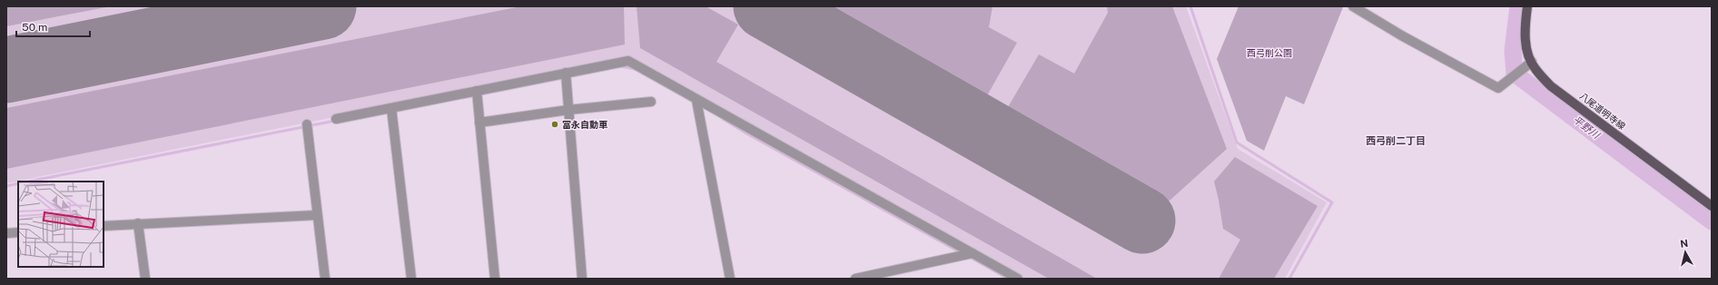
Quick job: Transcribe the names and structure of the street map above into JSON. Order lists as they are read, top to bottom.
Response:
{
  "streets": {
    "main road": ["八尾道明寺線"]
  },
  "districts": ["西弓削二丁目"],
  "water": ["平野川"],
  "parks": ["西弓削公園"],
  "places": ["富永自動車"],
  "scale_bar": "50 m",
  "north": "top"
}
